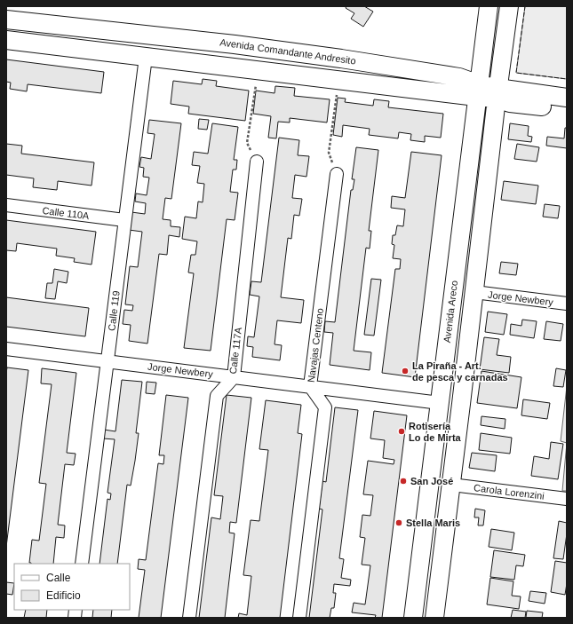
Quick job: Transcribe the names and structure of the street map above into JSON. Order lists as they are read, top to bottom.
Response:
{
  "streets": {
    "main road": ["Avenida Comandante Andresito", "Avenida Areco"],
    "street": [
      "Calle 110A",
      "Jorge Newbery",
      "Calle 119",
      "Navajas Centeno",
      "Calle 117A",
      "Carola Lorenzini"
    ]
  },
  "crossings": [
    ["Avenida Comandante Andresito", "Calle 119"],
    ["Avenida Comandante Andresito", "Avenida Areco"],
    ["Calle 110A", "Calle 119"],
    ["Jorge Newbery", "Calle 119"],
    ["Jorge Newbery", "Avenida Areco"],
    ["Jorge Newbery", "Navajas Centeno"],
    ["Jorge Newbery", "Calle 117A"]
  ],
  "places": [
    "La Piraña - Art. de pesca y carnadas",
    "Rotisería Lo de Mirta",
    "San José",
    "Stella Maris"
  ],
  "legend": ["Calle", "Edificio"]
}
